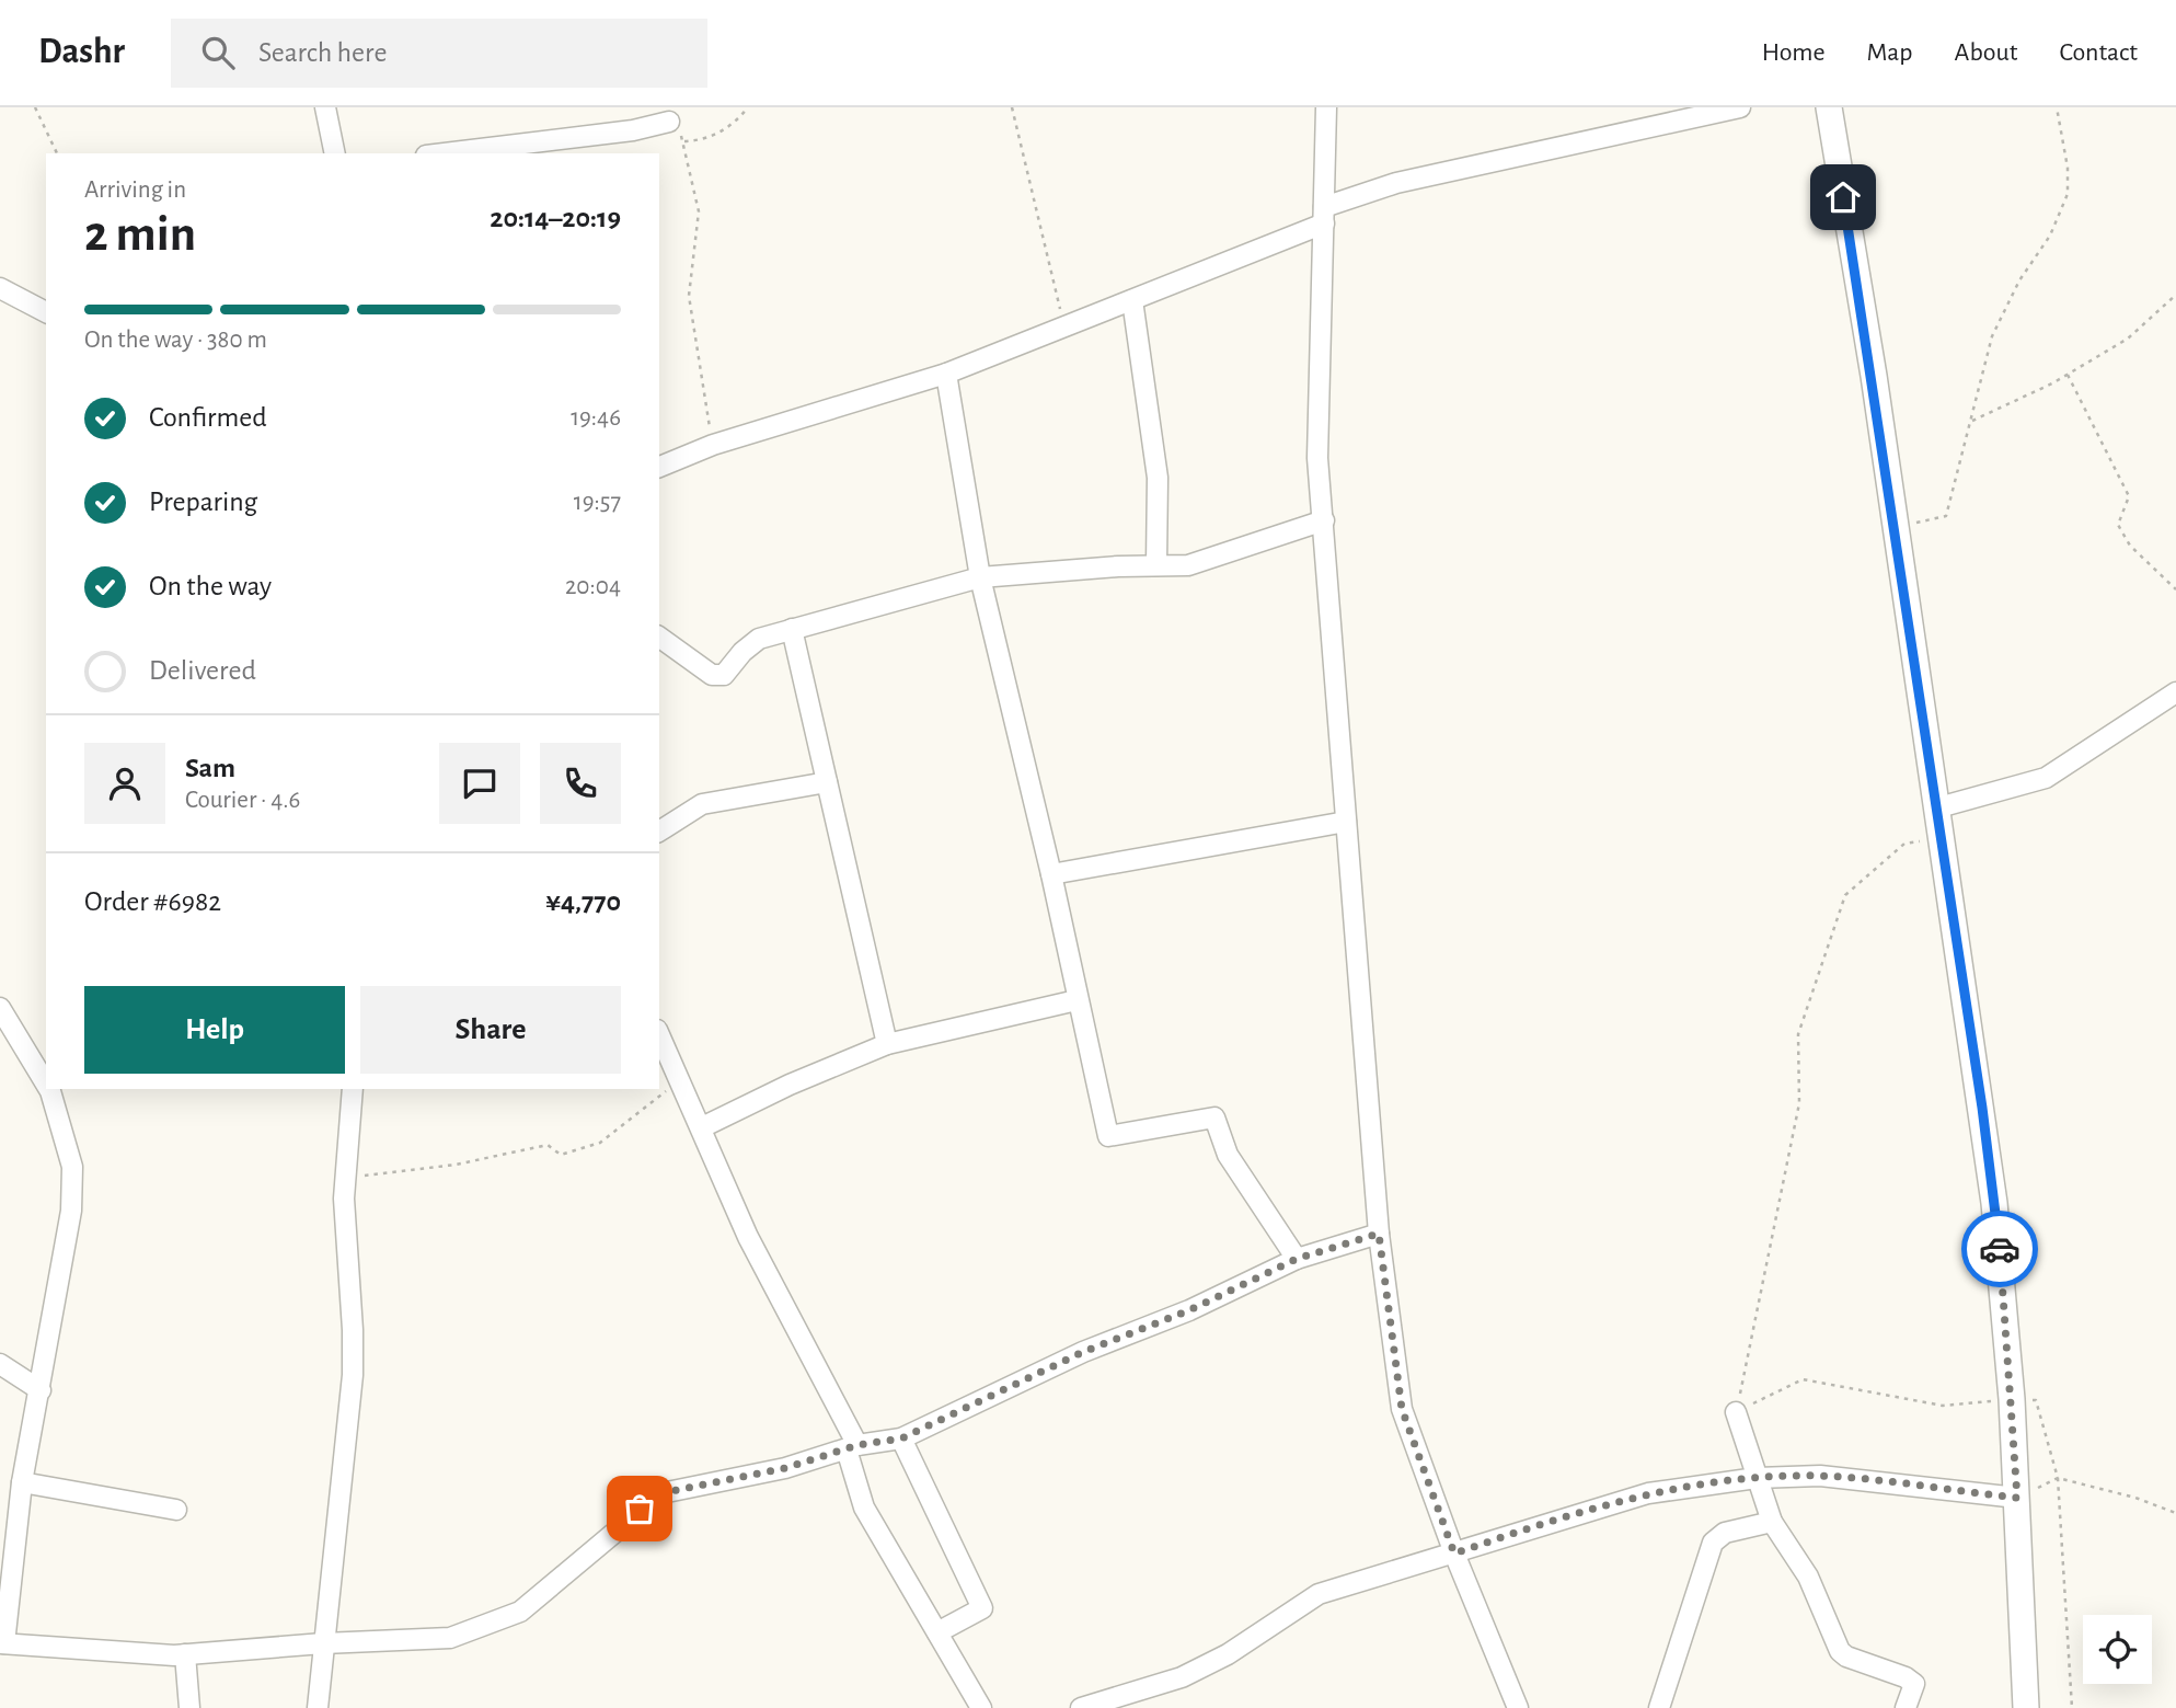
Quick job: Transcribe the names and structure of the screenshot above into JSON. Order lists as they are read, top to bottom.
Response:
{
  "page": {
    "header": "Dashr",
    "search": "Search here",
    "nav": [
      "Home",
      "Map",
      "About",
      "Contact"
    ],
    "heading": ["2 min", "Arriving in", "20:14–20:19"],
    "panel": [
      "Sam",
      "Courier · 4.6",
      "Order #6982",
      "¥4,770"
    ],
    "bar": "On the way · 380 m",
    "list": [
      ["Confirmed", "19:46"],
      ["Preparing", "19:57"],
      ["On the way", "20:04"],
      "Delivered"
    ],
    "buttons": ["Help", "Share"]
  }
}
